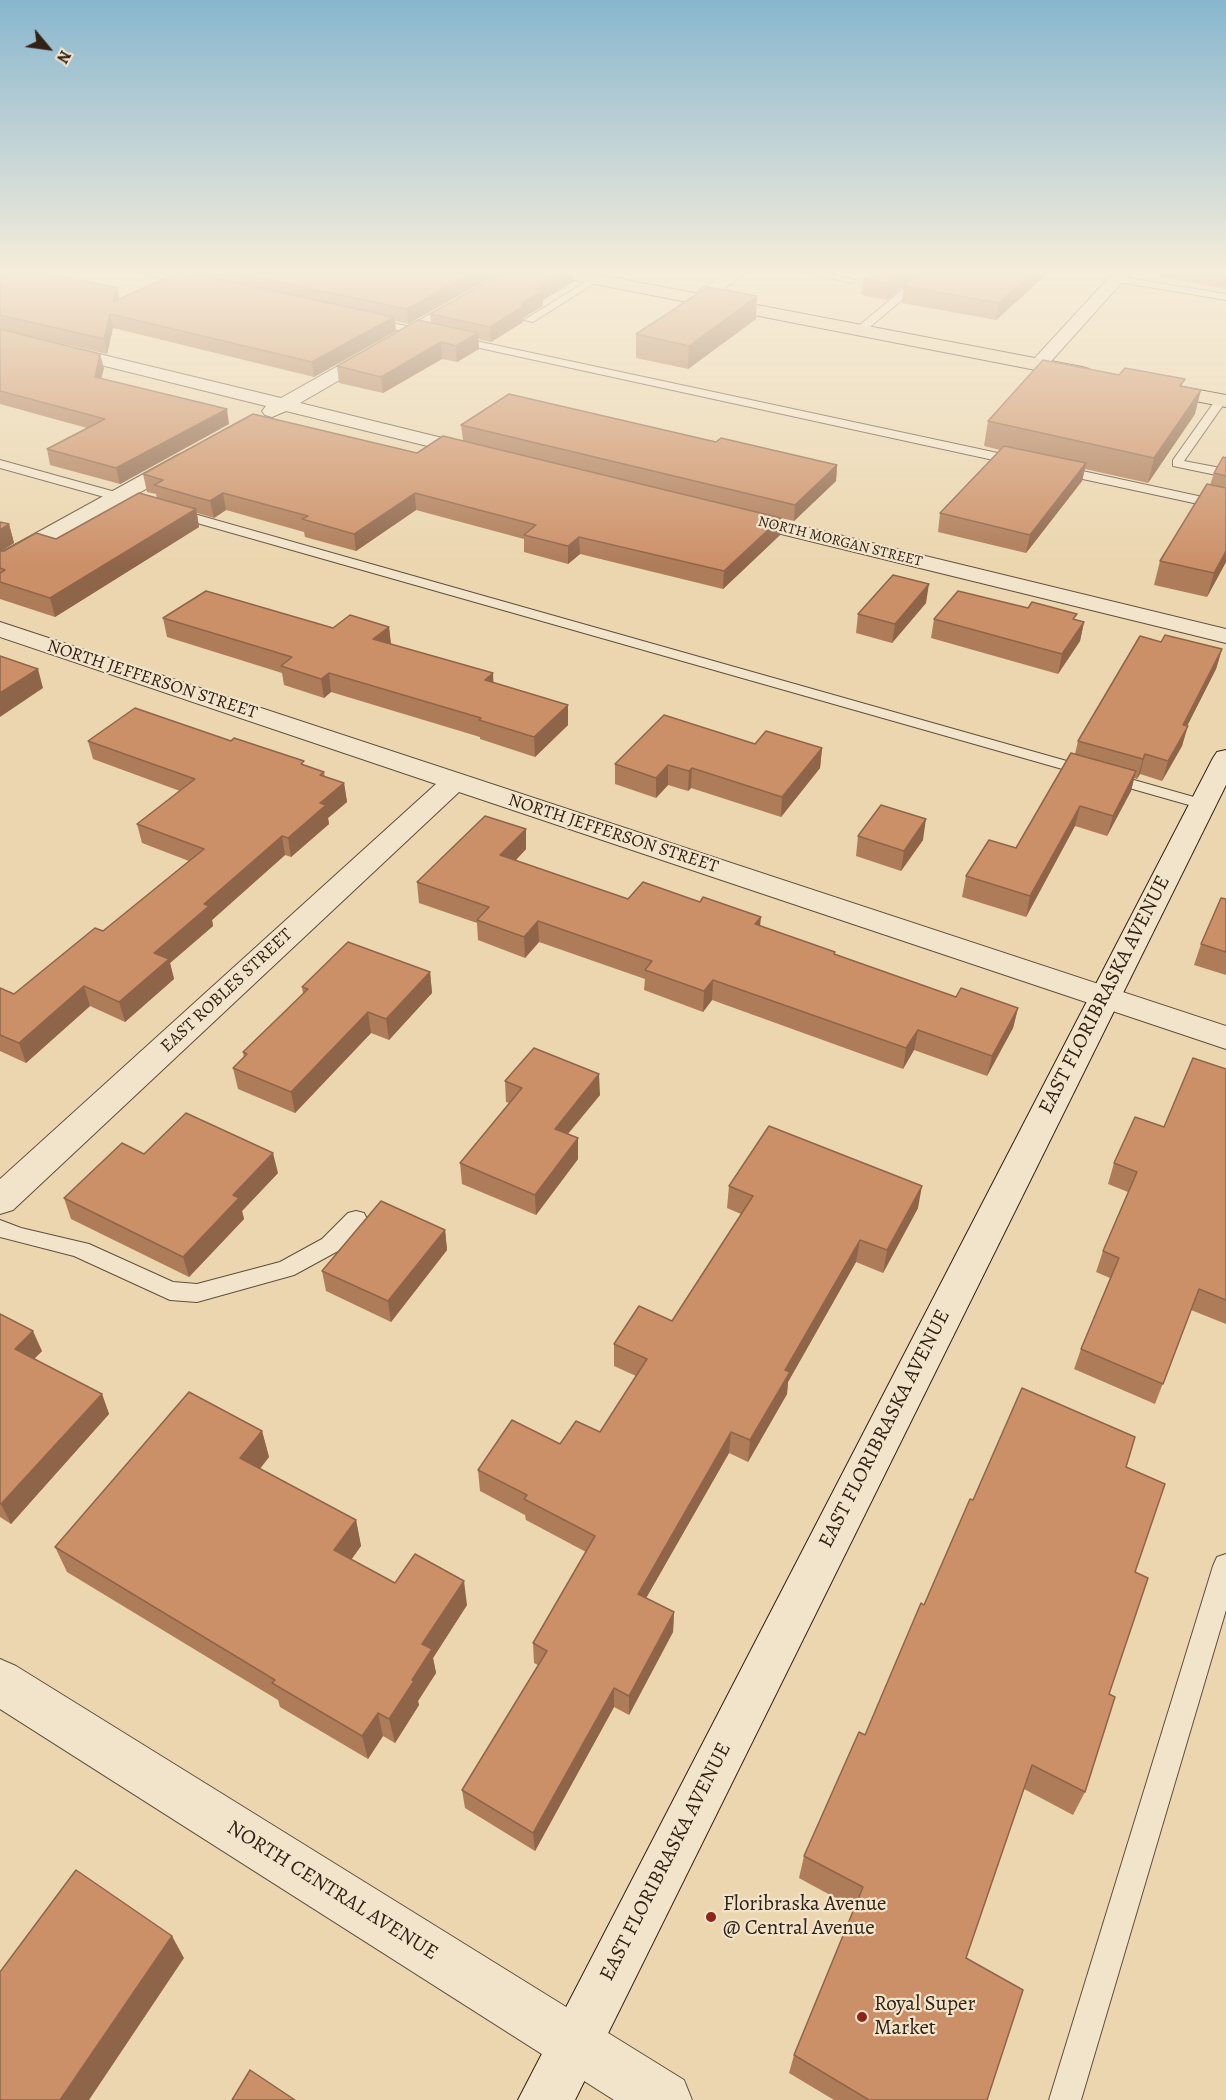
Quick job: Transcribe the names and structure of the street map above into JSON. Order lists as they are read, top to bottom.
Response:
{
  "streets": {
    "street": [
      "NORTH MORGAN STREET",
      "NORTH JEFFERSON STREET",
      "EAST ROBLES STREET",
      "EAST FLORIBRASKA AVENUE",
      "NORTH CENTRAL AVENUE"
    ]
  },
  "crossings": [
    ["NORTH JEFFERSON STREET", "EAST ROBLES STREET"],
    ["NORTH JEFFERSON STREET", "EAST FLORIBRASKA AVENUE"],
    ["EAST FLORIBRASKA AVENUE", "NORTH CENTRAL AVENUE"]
  ],
  "places": ["Floribraska Avenue @ Central Avenue", "Royal Super Market"],
  "north": "bottom right"
}
